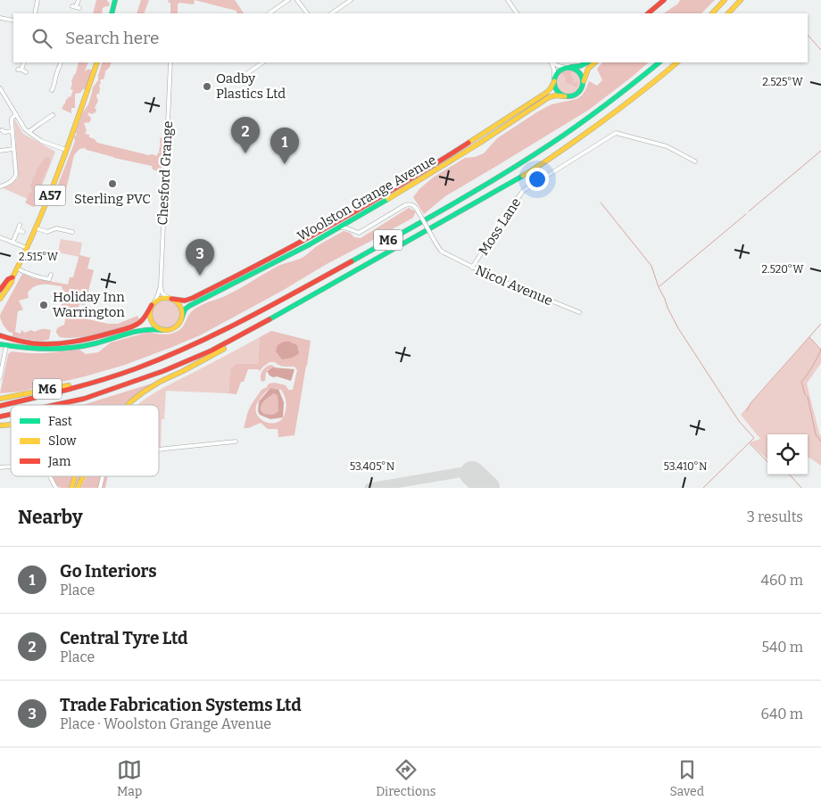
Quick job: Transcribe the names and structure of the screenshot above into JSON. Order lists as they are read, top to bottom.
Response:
{
  "streets": {
    "main road": ["A57", "Woolston Grange Avenue", "M6"],
    "street": ["Chesford Grange", "Moss Lane", "Nicol Avenue"]
  },
  "crossings": [
    ["Chesford Grange", "Woolston Grange Avenue"],
    ["Woolston Grange Avenue", "Nicol Avenue"],
    ["Moss Lane", "Nicol Avenue"]
  ],
  "places": ["Oadby Plastics Ltd", "Sterling PVC", "Holiday Inn Warrington"],
  "legend": ["Fast", "Slow", "Jam"],
  "page": {
    "search": "Search here",
    "pins": ["2", "1", "3"],
    "heading": ["Nearby", "3 results"],
    "list": [
      {
        "mark": "1",
        "name": "Go Interiors",
        "note": "Place",
        "value": "460 m"
      },
      {
        "mark": "2",
        "name": "Central Tyre Ltd",
        "note": "Place",
        "value": "540 m"
      },
      {
        "mark": "3",
        "name": "Trade Fabrication Systems Ltd",
        "note": "Place · Woolston Grange Avenue",
        "value": "640 m"
      }
    ],
    "nav": ["Map", "Directions", "Saved"]
  },
  "coordinates": [
    "2.525°W",
    "2.515°W",
    "2.520°W",
    "53.405°N",
    "53.410°N"
  ]
}
